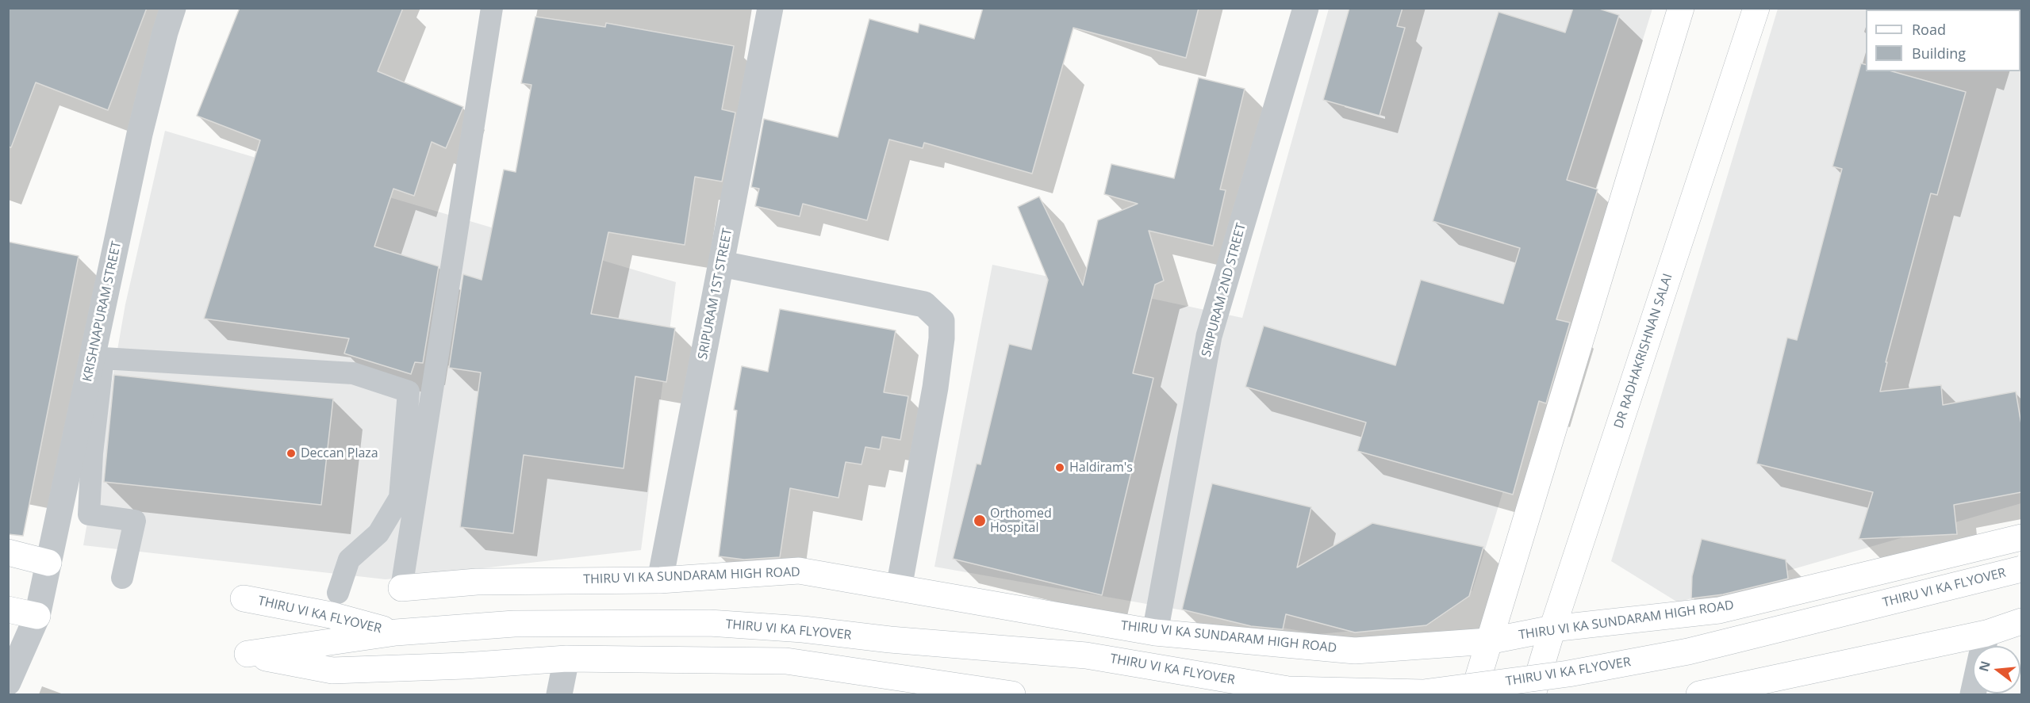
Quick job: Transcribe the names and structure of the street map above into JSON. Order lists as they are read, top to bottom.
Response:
{
  "streets": {
    "main road": ["DR RADHAKRISHNAN SALAI", "THIRU VI KA SUNDARAM HIGH ROAD", "THIRU VI KA FLYOVER"],
    "street": ["SRIPURAM 2ND STREET", "SRIPURAM 1ST STREET", "KRISHNAPURAM STREET"]
  },
  "crossings": [
    ["SRIPURAM 2ND STREET", "THIRU VI KA SUNDARAM HIGH ROAD"],
    ["SRIPURAM 1ST STREET", "THIRU VI KA SUNDARAM HIGH ROAD"],
    ["DR RADHAKRISHNAN SALAI", "THIRU VI KA SUNDARAM HIGH ROAD"]
  ],
  "places": ["Deccan Plaza", "Haldiram's", "Orthomed Hospital"],
  "legend": ["Road", "Building"],
  "north": "left"
}
